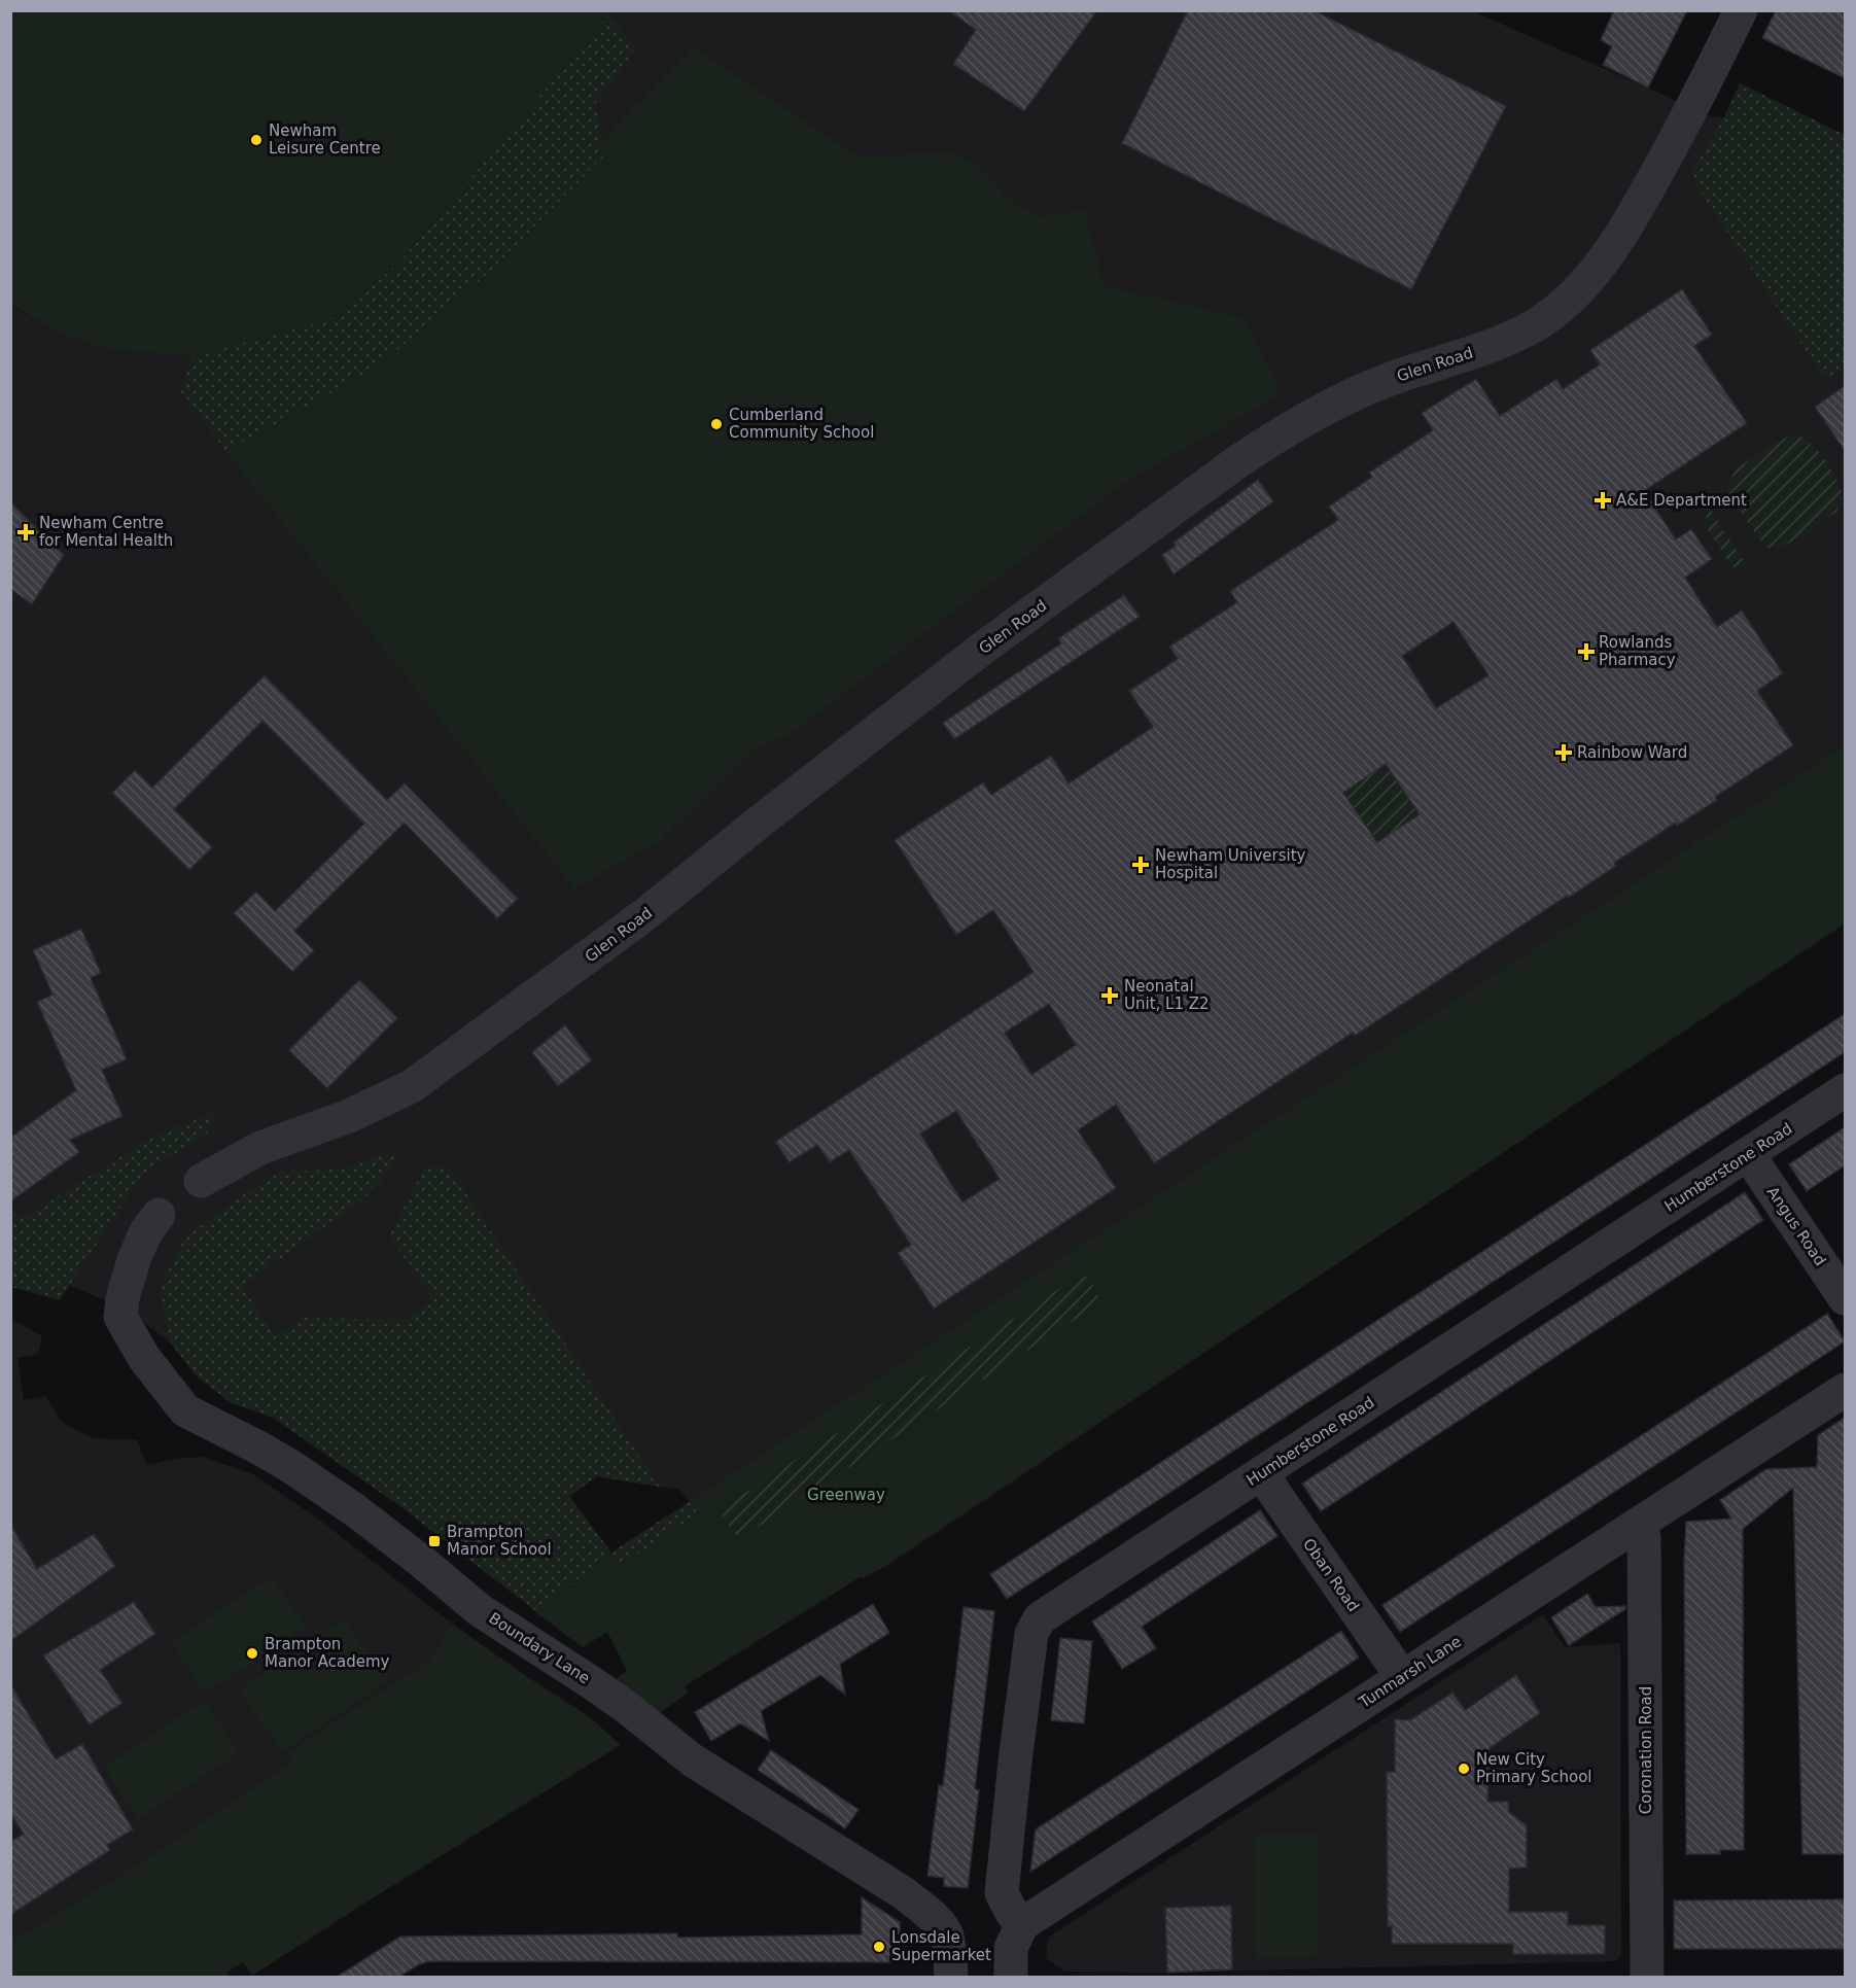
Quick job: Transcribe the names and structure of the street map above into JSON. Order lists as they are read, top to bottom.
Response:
{
  "streets": {
    "street": [
      "Glen Road",
      "Humberstone Road",
      "Angus Road",
      "Oban Road",
      "Boundary Lane",
      "Tunmarsh Lane",
      "Coronation Road"
    ]
  },
  "crossings": [
    ["Humberstone Road", "Angus Road"],
    ["Humberstone Road", "Oban Road"],
    ["Humberstone Road", "Tunmarsh Lane"],
    ["Oban Road", "Tunmarsh Lane"],
    ["Tunmarsh Lane", "Coronation Road"]
  ],
  "parks": ["Greenway"],
  "places": {
    "other": [
      "Newham Leisure Centre",
      "Cumberland Community School",
      "Brampton Manor Academy",
      "New City Primary School",
      "Lonsdale Supermarket"
    ],
    "health": [
      "A&E Department",
      "Newham Centre for Mental Health",
      "Rowlands Pharmacy",
      "Rainbow Ward",
      "Newham University Hospital",
      "Neonatal Unit, L1 Z2"
    ],
    "transit": ["Brampton Manor School"]
  }
}
